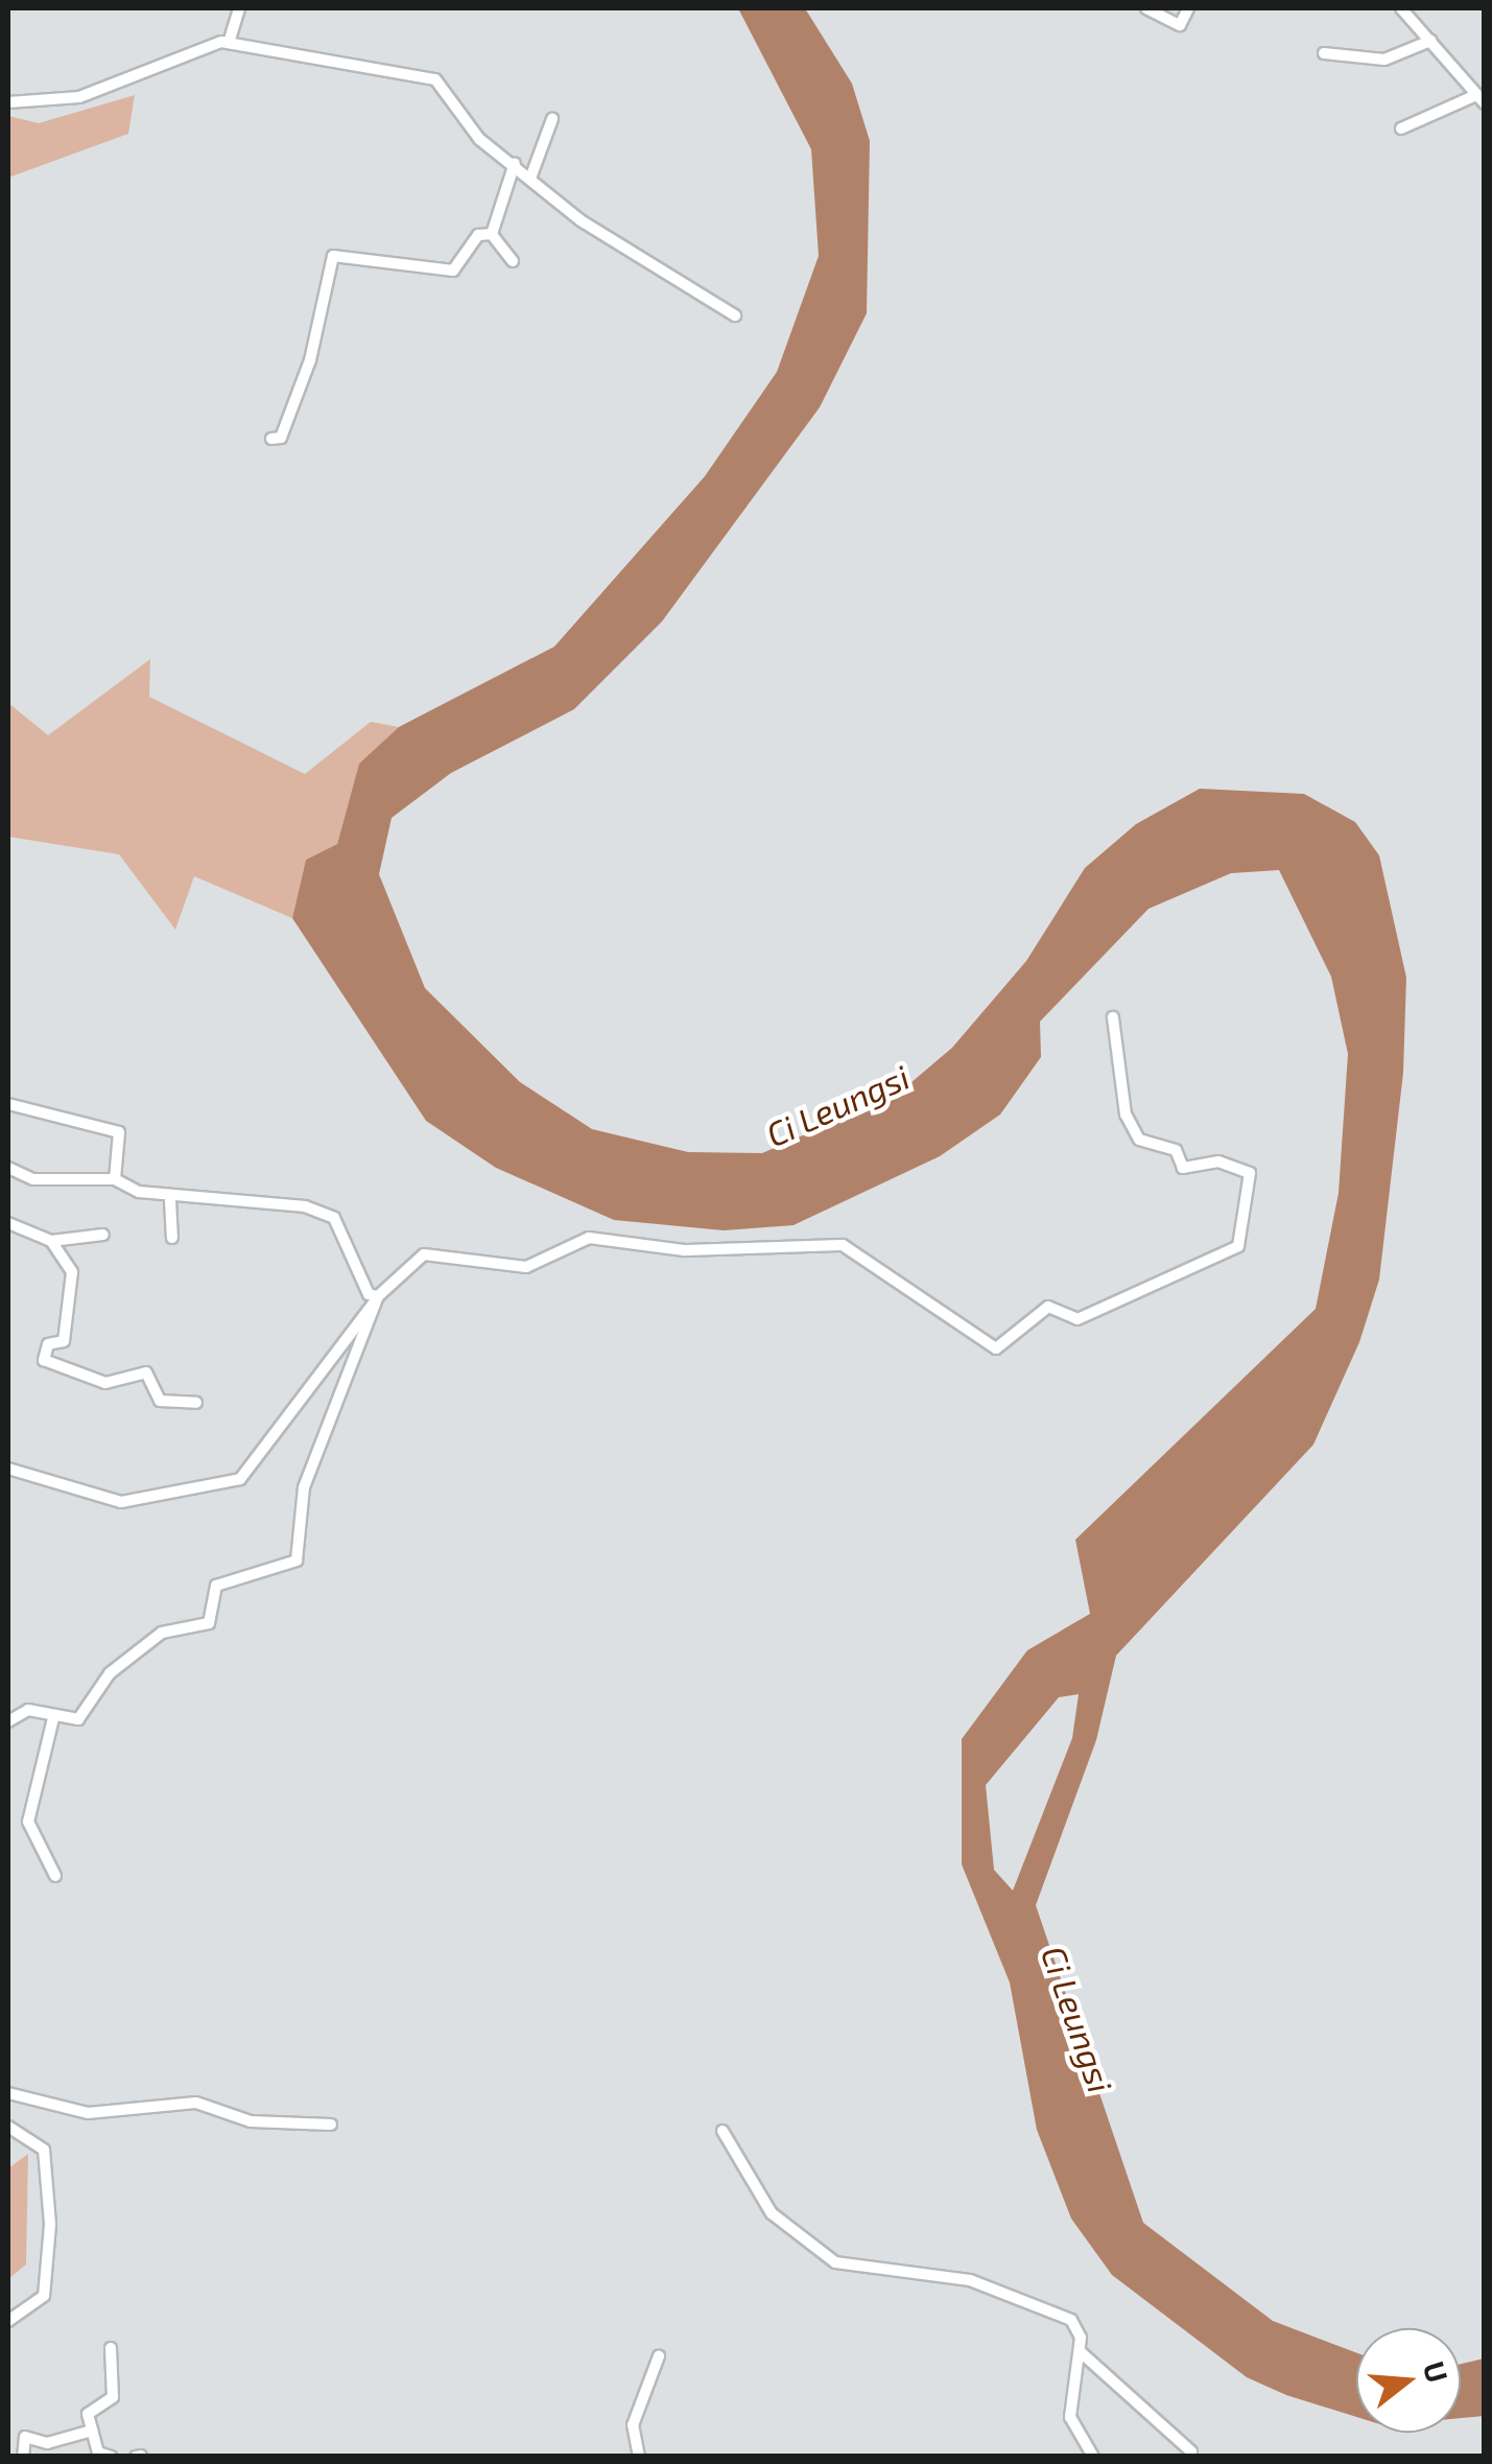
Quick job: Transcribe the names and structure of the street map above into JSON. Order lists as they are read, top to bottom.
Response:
{
  "water": ["Ci Leungsi"],
  "north": "right"
}
